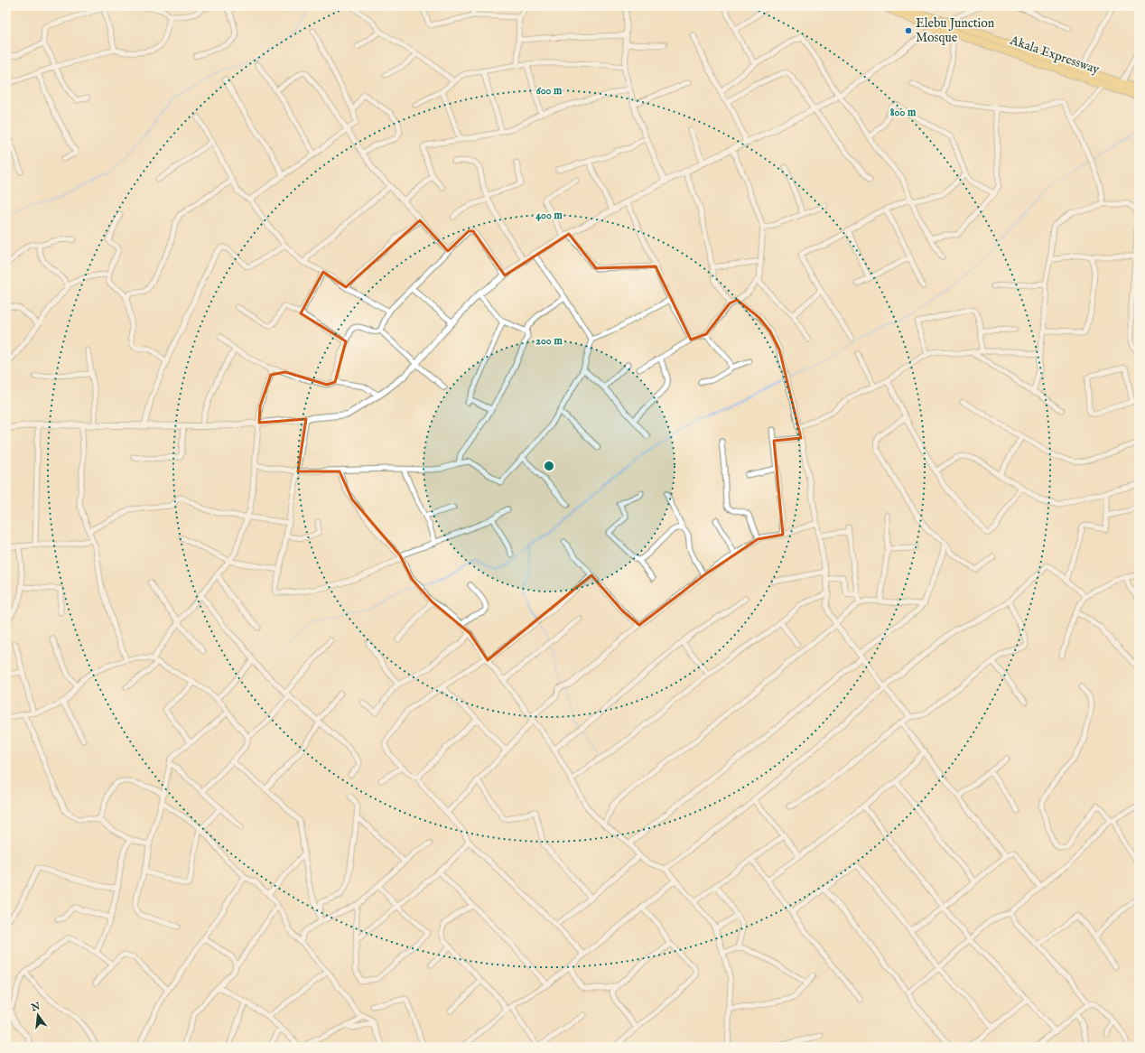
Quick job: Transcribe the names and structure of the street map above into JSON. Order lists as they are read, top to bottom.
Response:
{
  "streets": {
    "main road": ["Akala Expressway"]
  },
  "places": ["Elebu Junction Mosque"],
  "north": "top",
  "rings": [
    "600 m",
    "800 m",
    "400 m",
    "200 m"
  ]
}
